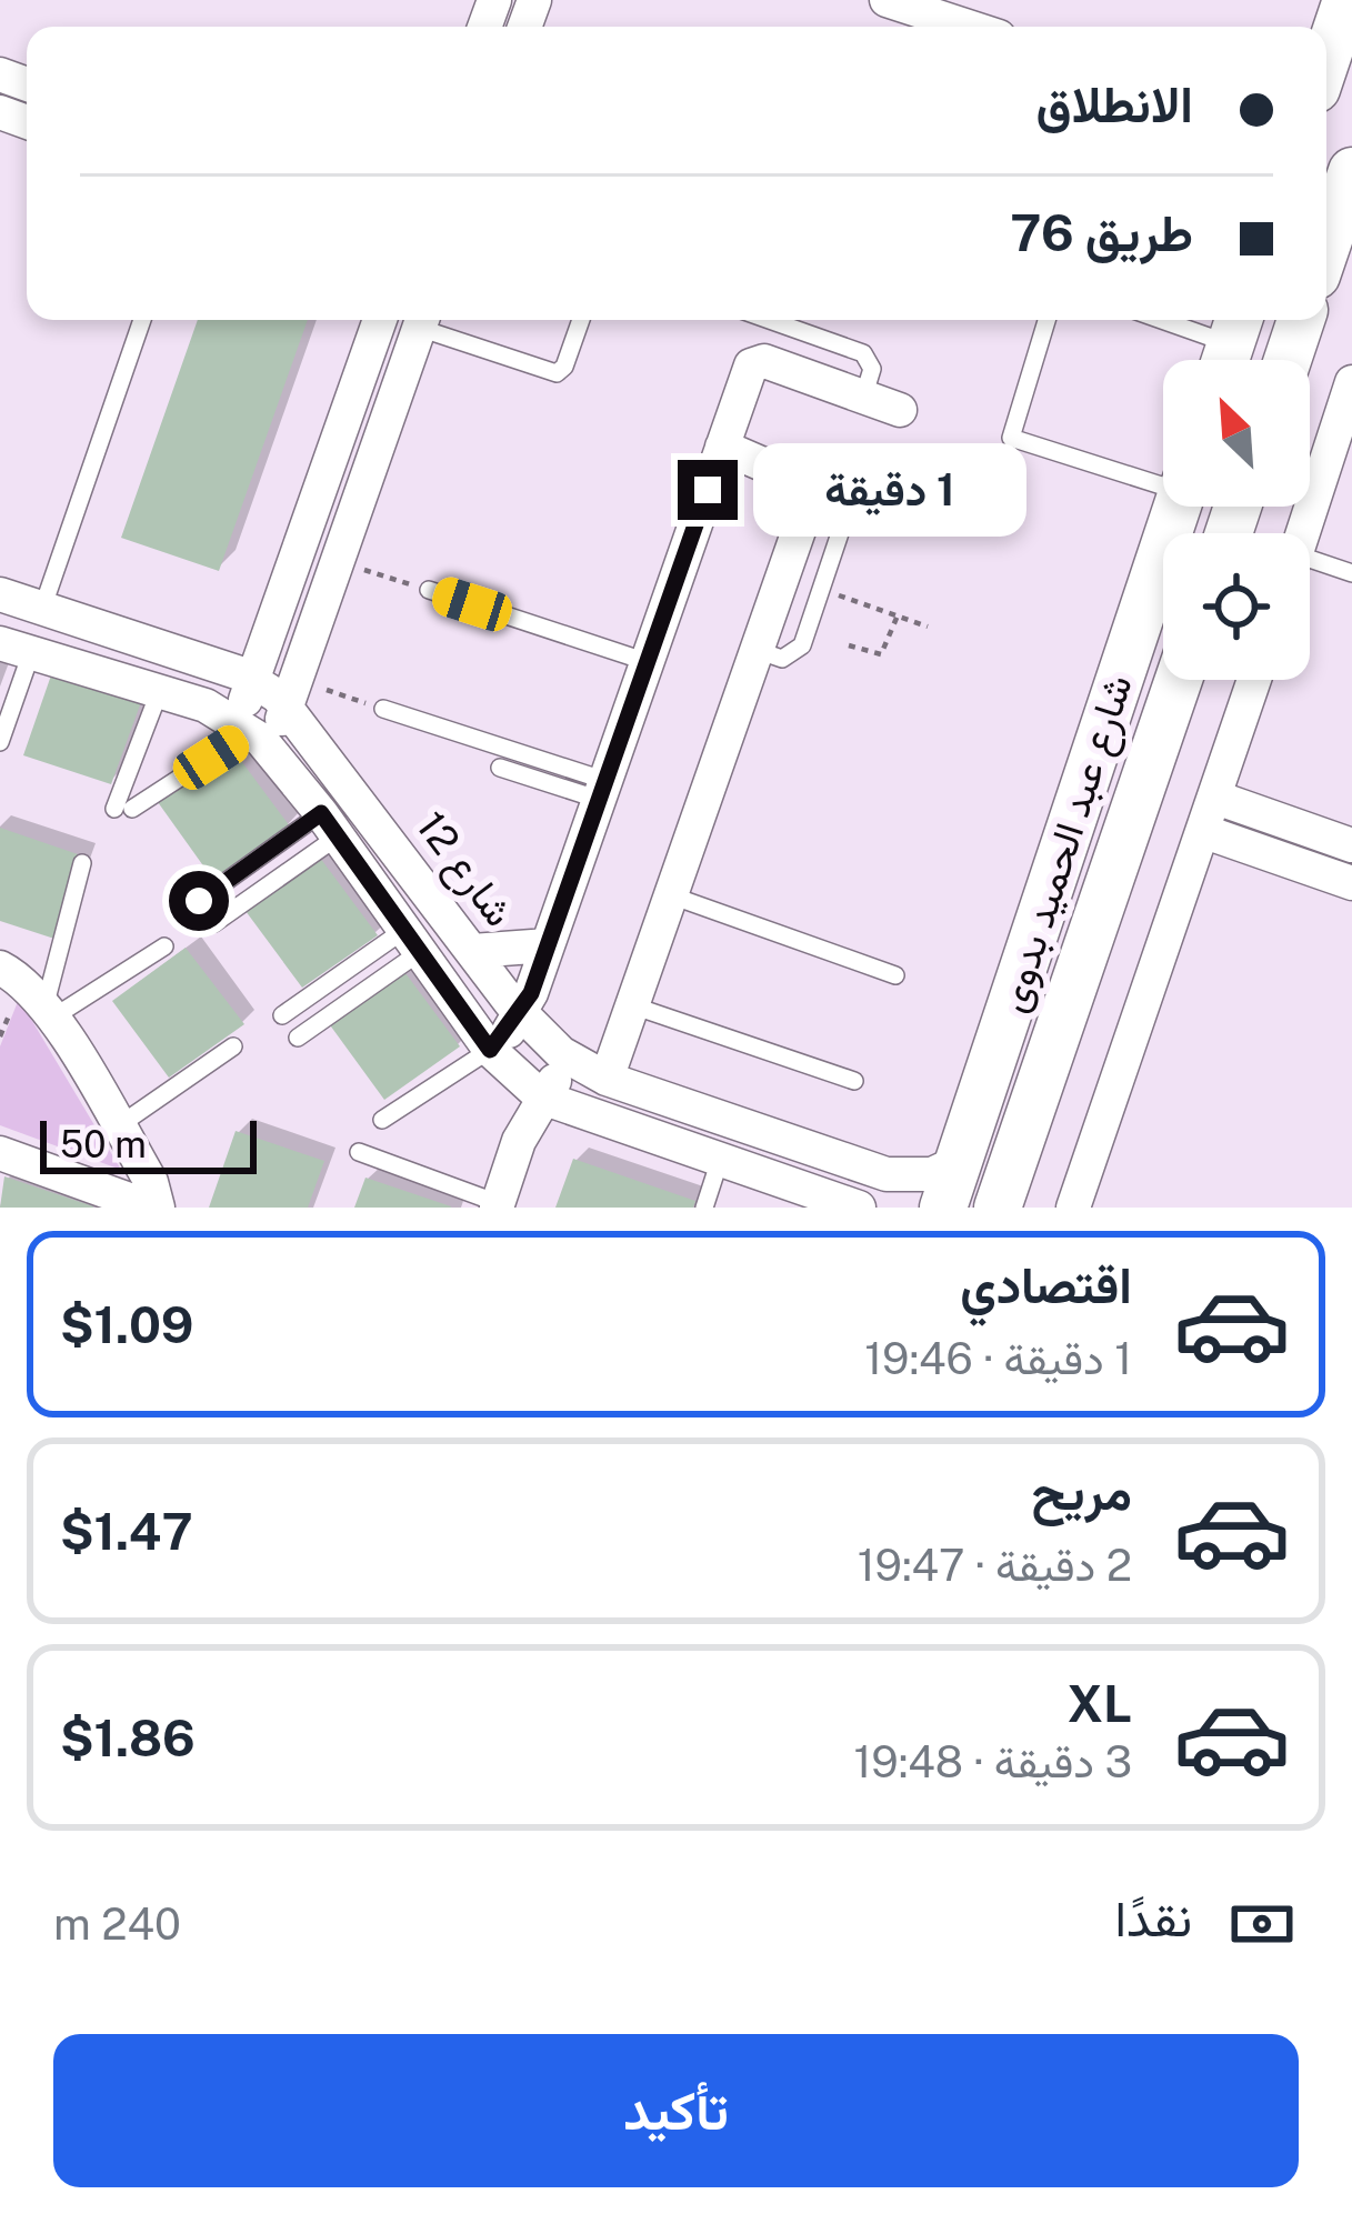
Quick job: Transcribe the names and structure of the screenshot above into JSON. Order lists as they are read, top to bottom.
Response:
{
  "streets": {
    "main road": ["شارع عبد الحميد بدوى"],
    "street": ["شارع 12"]
  },
  "crossings": [
    ["شارع عبد الحميد بدوى", "شارع 12"]
  ],
  "scale_bar": "50 m",
  "north": "top left",
  "page": {
    "banner": ["الانطلاق", "طريق 76"],
    "bubble": "1 دقيقة",
    "scale": "50 m",
    "list": [
      {
        "name": "اقتصادي",
        "note": "1 دقيقة · 19:46",
        "value": "$1.09"
      },
      {
        "name": "مريح",
        "note": "2 دقيقة · 19:47",
        "value": "$1.47"
      },
      {
        "name": "XL",
        "note": "3 دقيقة · 19:48",
        "value": "$1.86"
      }
    ],
    "pay": ["نقدًا", "240 m"],
    "buttons": "تأكيد"
  }
}
